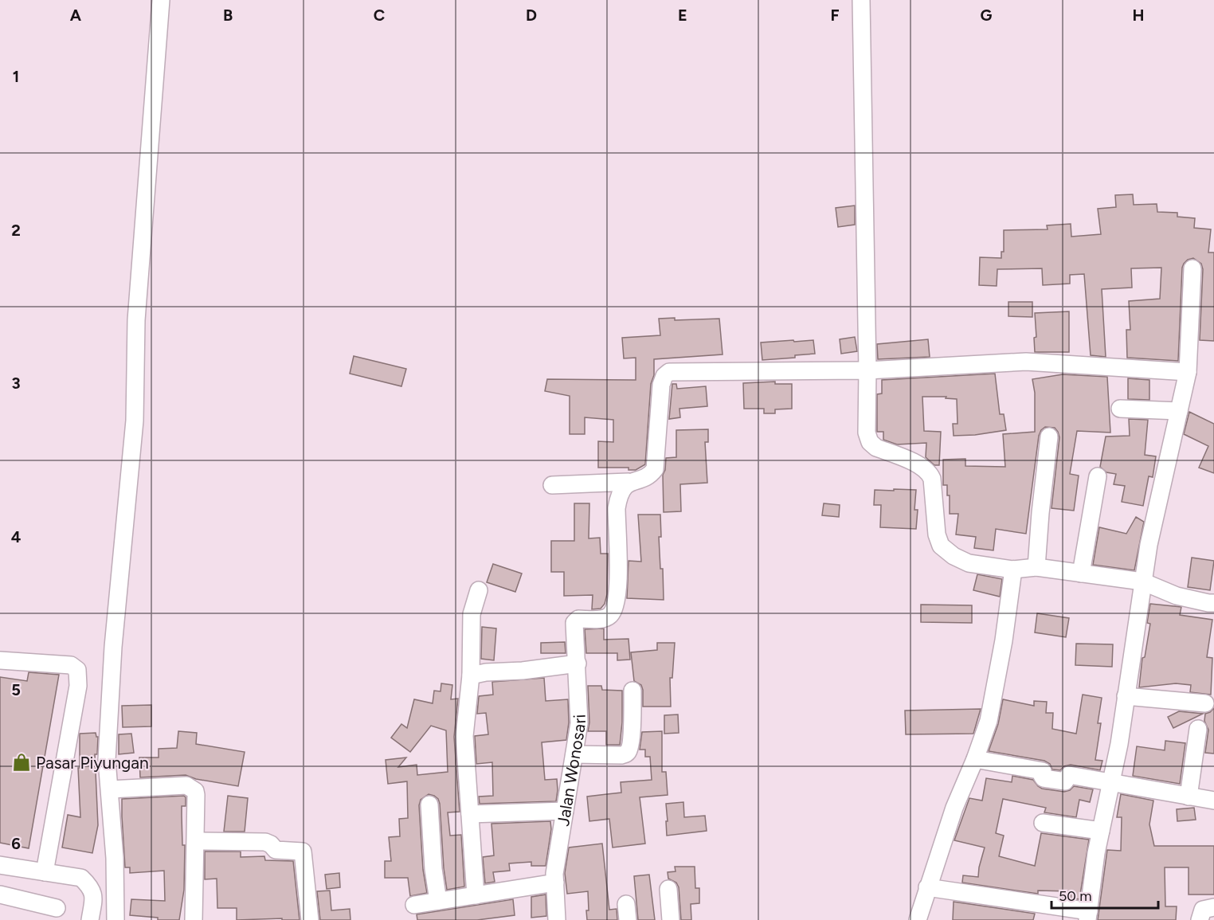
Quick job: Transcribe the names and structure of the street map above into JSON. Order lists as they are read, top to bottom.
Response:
{
  "streets": {
    "street": ["Jalan Wonosari"]
  },
  "places": {
    "shop": ["Pasar Piyungan"]
  },
  "scale_bar": "50 m",
  "grid": {
    "columns": [
      "A",
      "B",
      "C",
      "D",
      "E",
      "F",
      "G",
      "H"
    ],
    "rows": [
      "1",
      "2",
      "3",
      "4",
      "5",
      "6"
    ]
  }
}
